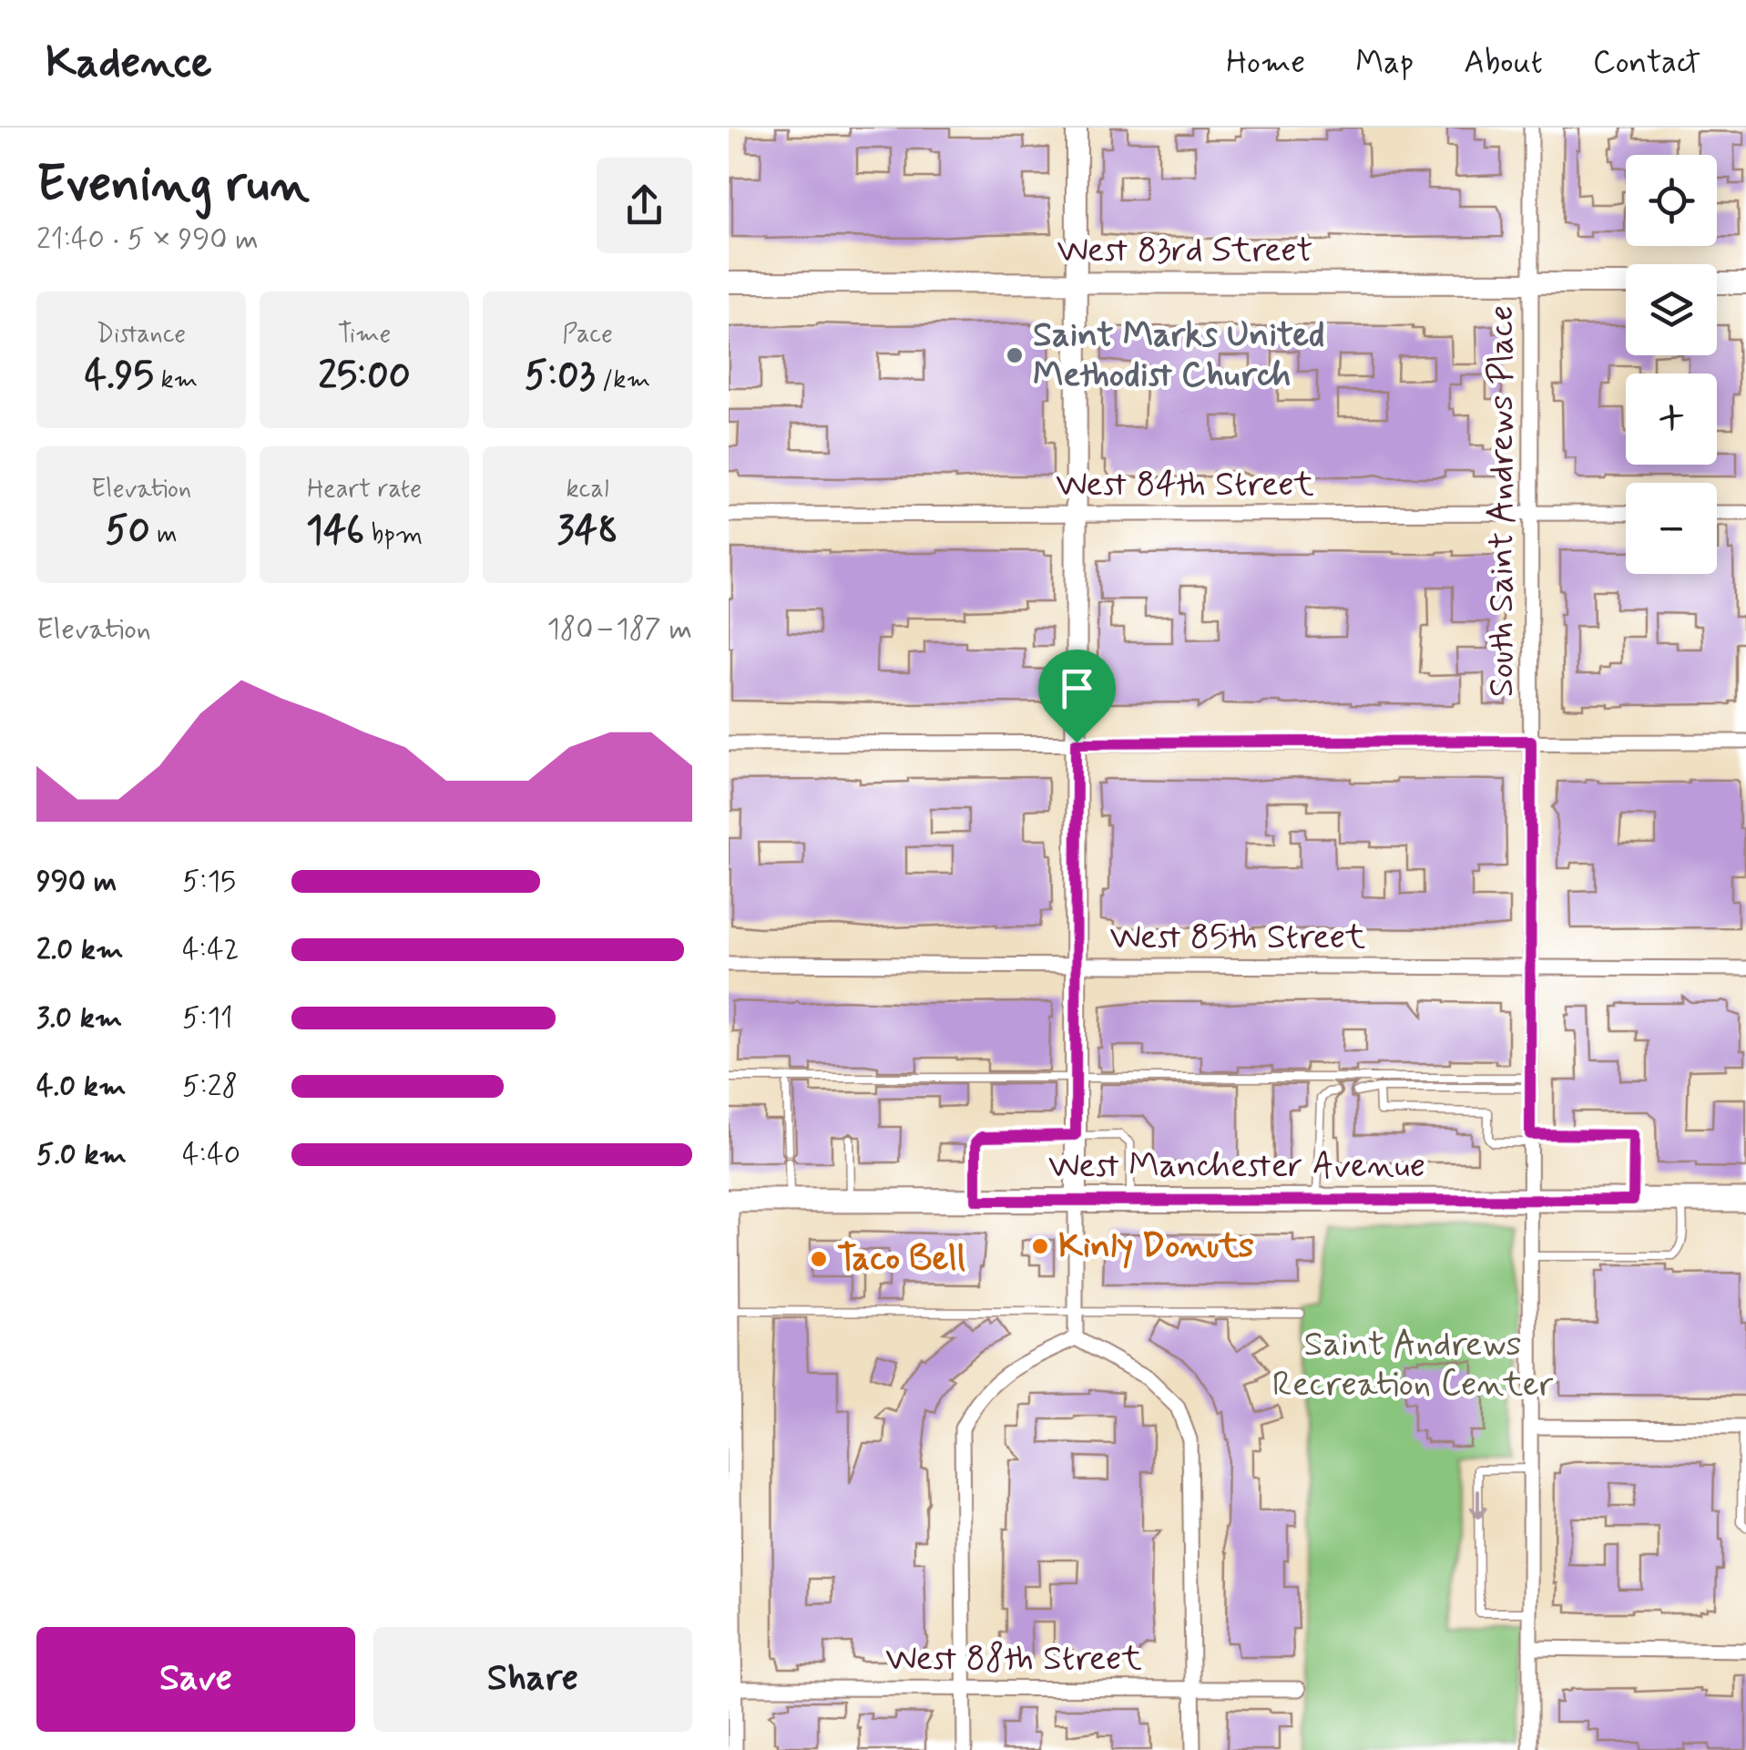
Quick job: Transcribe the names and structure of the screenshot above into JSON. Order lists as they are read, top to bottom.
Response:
{
  "streets": {
    "main road": ["West Manchester Avenue"],
    "street": [
      "West 83rd Street",
      "West 84th Street",
      "South Saint Andrews Place",
      "West 85th Street",
      "West 88th Street"
    ]
  },
  "crossings": [
    ["West 83rd Street", "South Saint Andrews Place"],
    ["West 84th Street", "South Saint Andrews Place"],
    ["South Saint Andrews Place", "West 85th Street"],
    ["South Saint Andrews Place", "West Manchester Avenue"]
  ],
  "parks": ["Saint Andrews Recreation Center"],
  "places": ["Saint Marks United Methodist Church", "Kinly Donuts", "Taco Bell"],
  "page": {
    "header": "Kadence",
    "nav": [
      "Home",
      "Map",
      "About",
      "Contact"
    ],
    "heading": ["Evening run", "21:40 · 5 × 990 m"],
    "map_buttons": ["+", "−"],
    "stats": [
      ["Distance", "4.95 km"],
      ["Time", "25:00"],
      ["Pace", "5:03 /km"],
      ["Elevation", "50 m"],
      ["Heart rate", "146 bpm"],
      ["kcal", "348"]
    ],
    "chart": ["Elevation", "180–187 m"],
    "list": [
      {
        "name": "990 m",
        "note": "5:15"
      },
      {
        "name": "2.0 km",
        "note": "4:42"
      },
      {
        "name": "3.0 km",
        "note": "5:11"
      },
      {
        "name": "4.0 km",
        "note": "5:28"
      },
      {
        "name": "5.0 km",
        "note": "4:40"
      }
    ],
    "buttons": ["Save", "Share"]
  }
}
